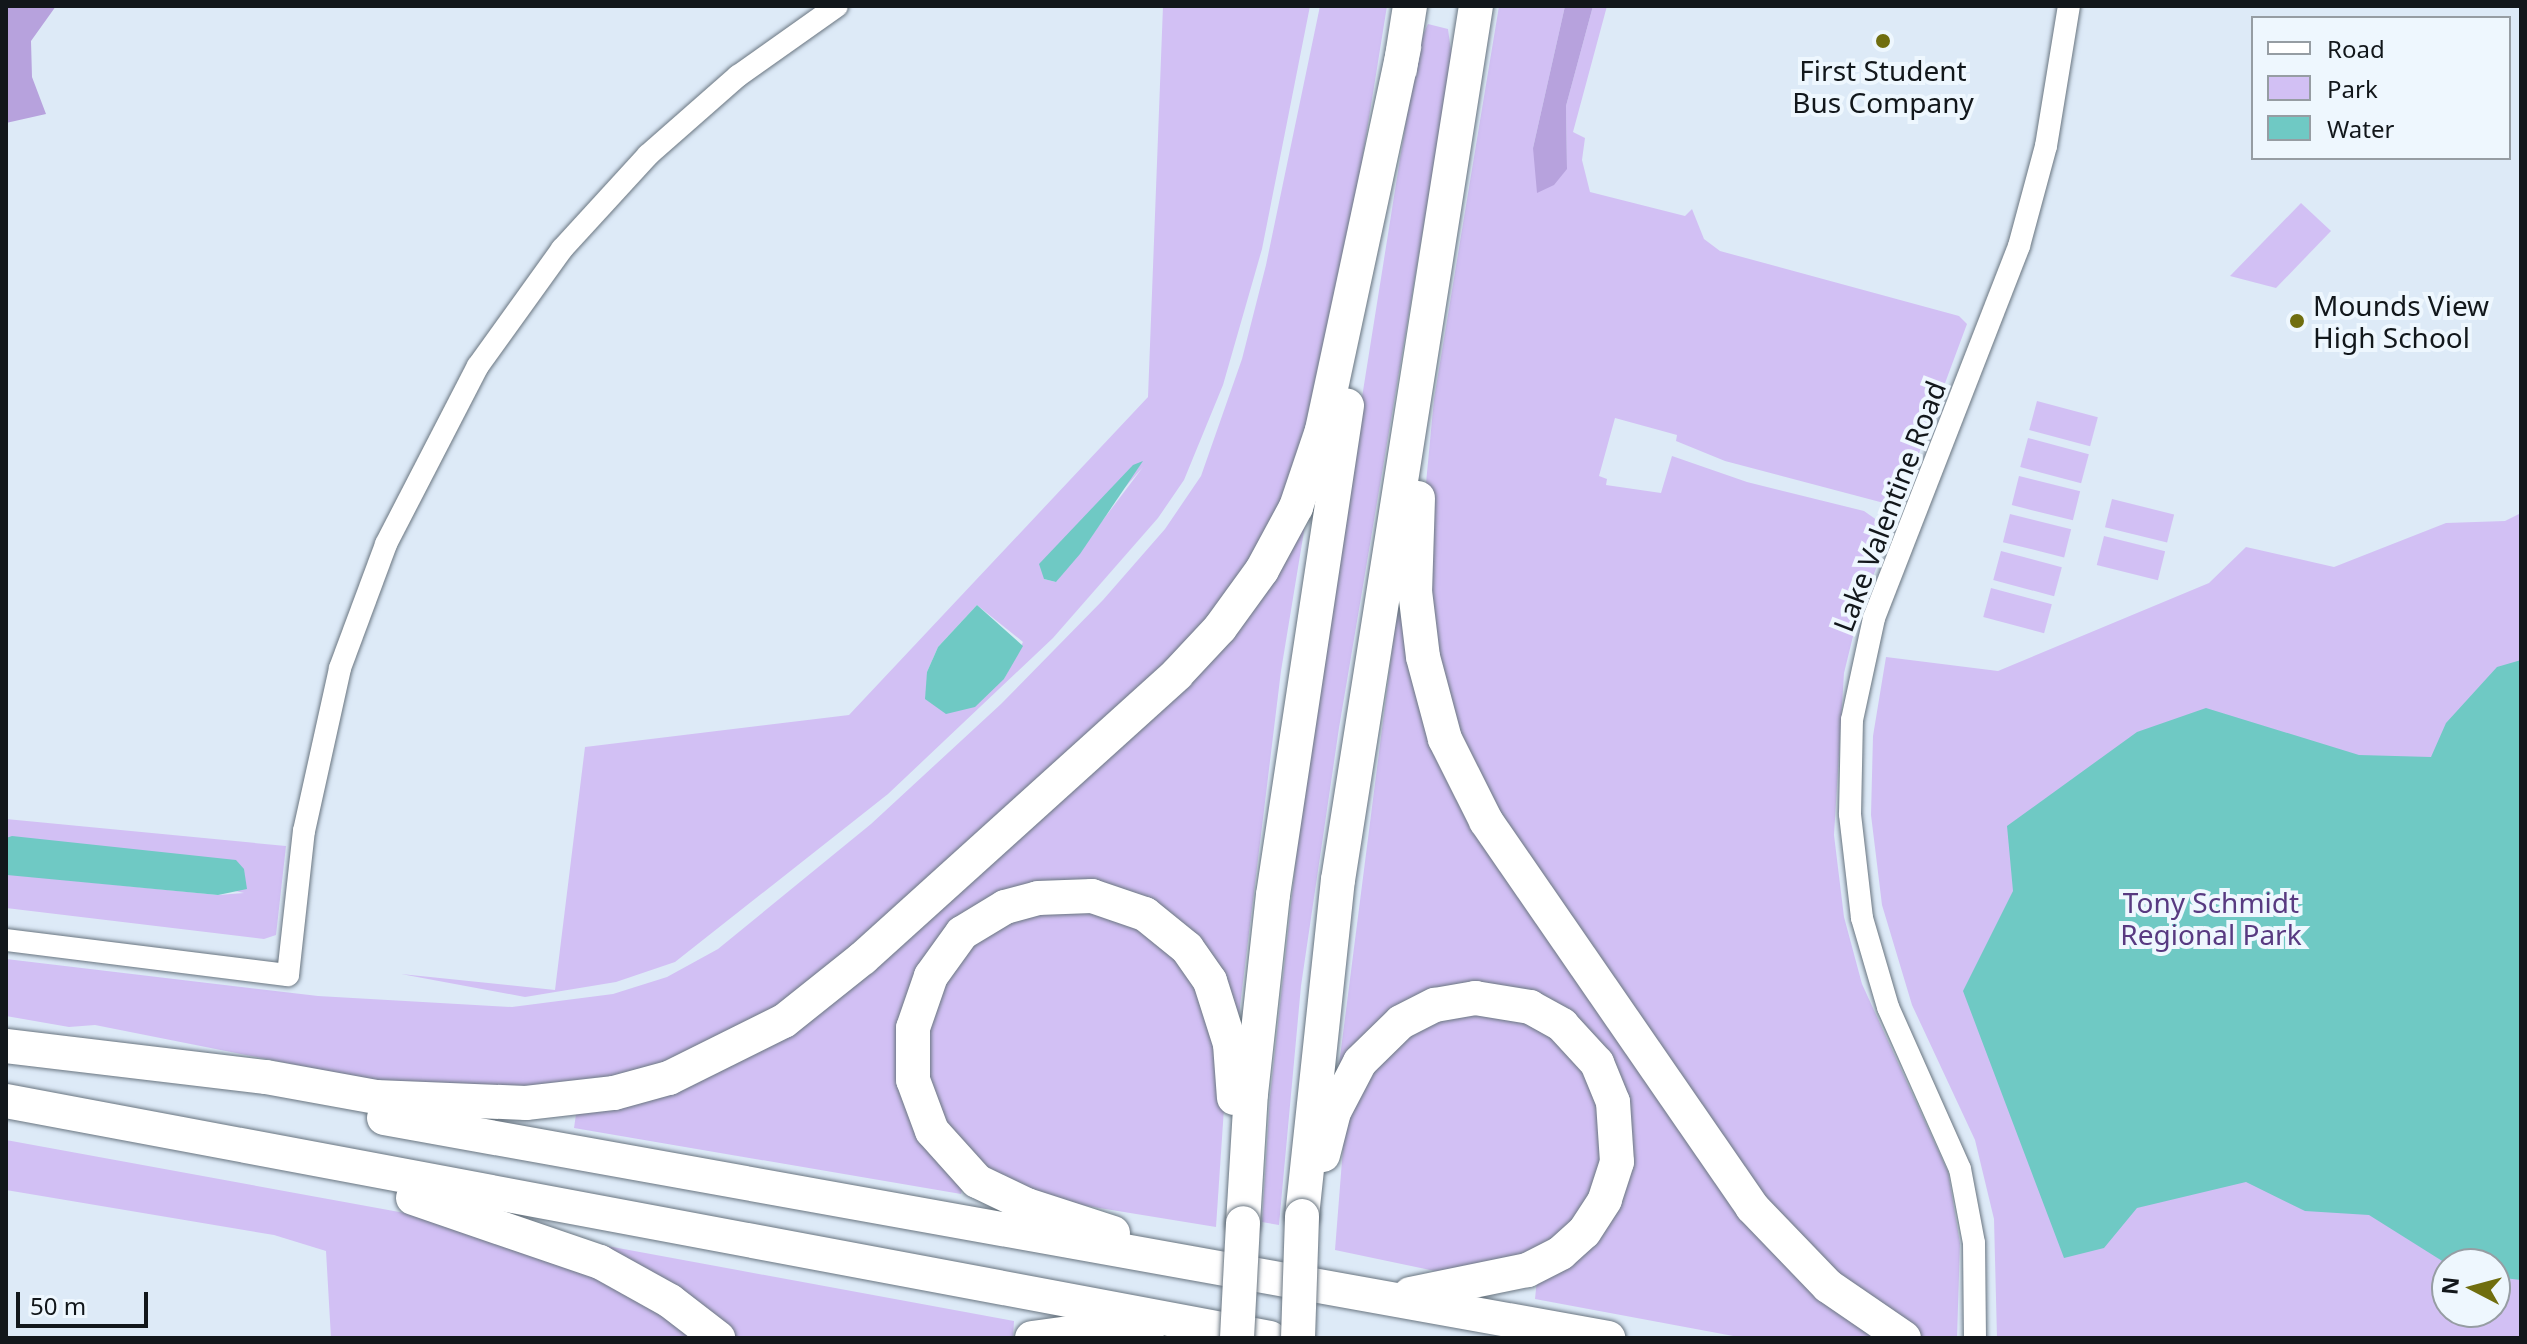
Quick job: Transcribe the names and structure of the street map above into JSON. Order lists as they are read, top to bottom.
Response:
{
  "streets": {
    "street": ["Lake Valentine Road"]
  },
  "parks": ["Tony Schmidt Regional Park"],
  "places": ["First Student Bus Company", "Mounds View High School"],
  "legend": ["Road", "Park", "Water"],
  "scale_bar": "50 m",
  "north": "left"
}
